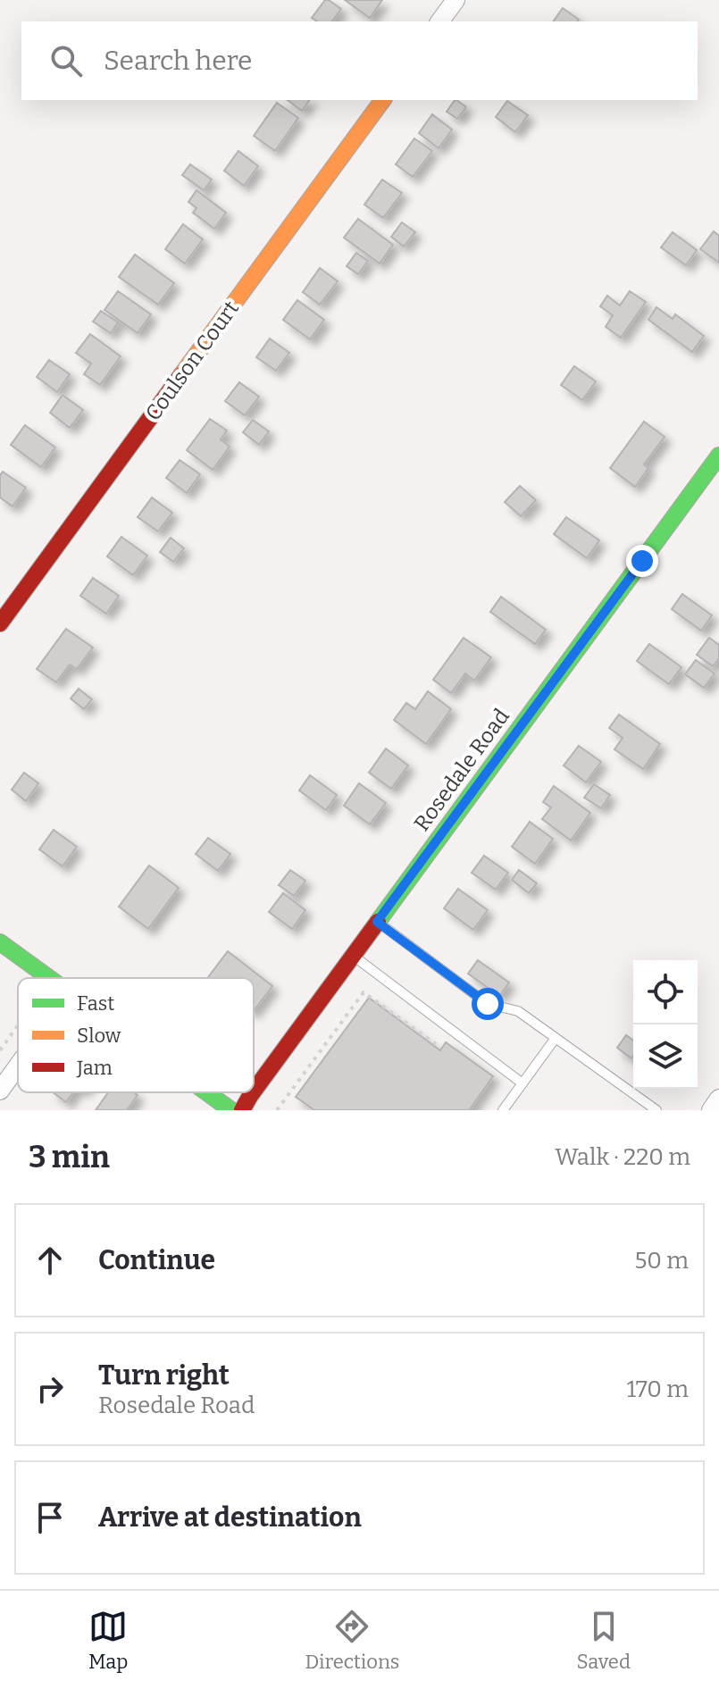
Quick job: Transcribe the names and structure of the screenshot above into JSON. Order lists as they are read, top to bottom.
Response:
{
  "streets": {
    "street": ["Coulson Court", "Rosedale Road"]
  },
  "legend": ["Fast", "Slow", "Jam"],
  "page": {
    "search": "Search here",
    "heading": ["3 min", "Walk · 220 m"],
    "list": [
      ["Continue", "50 m"],
      ["Turn right", "Rosedale Road", "170 m"],
      "Arrive at destination"
    ],
    "nav": ["Map", "Directions", "Saved"]
  }
}
